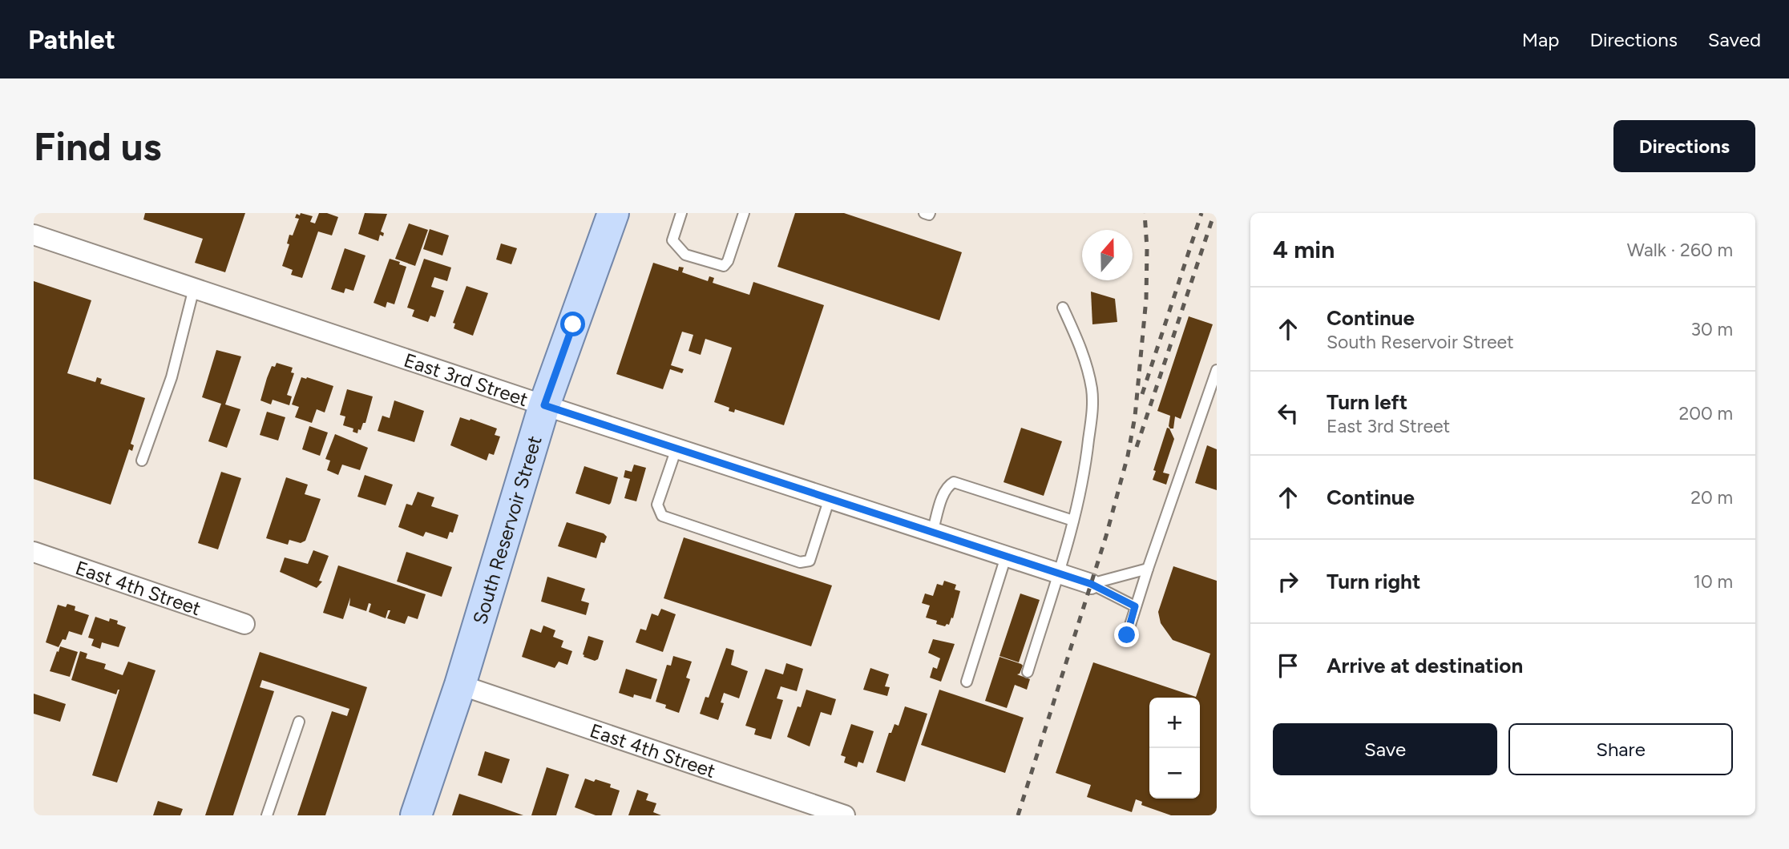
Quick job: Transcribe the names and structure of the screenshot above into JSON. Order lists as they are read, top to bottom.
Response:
{
  "streets": {
    "main road": ["South Reservoir Street"],
    "street": ["East 3rd Street", "East 4th Street"]
  },
  "crossings": [
    ["East 3rd Street", "South Reservoir Street"],
    ["South Reservoir Street", "East 4th Street"]
  ],
  "north": "top",
  "page": {
    "header": "Pathlet",
    "nav": ["Map", "Directions", "Saved"],
    "buttons": [
      "Directions",
      ["Save", "Share"]
    ],
    "title": "Find us",
    "heading": ["4 min", "Walk · 260 m"],
    "list": [
      ["Continue", "South Reservoir Street", "30 m"],
      ["Turn left", "East 3rd Street", "200 m"],
      ["Continue", "20 m"],
      ["Turn right", "10 m"],
      "Arrive at destination"
    ],
    "map_buttons": ["+", "−"]
  }
}
